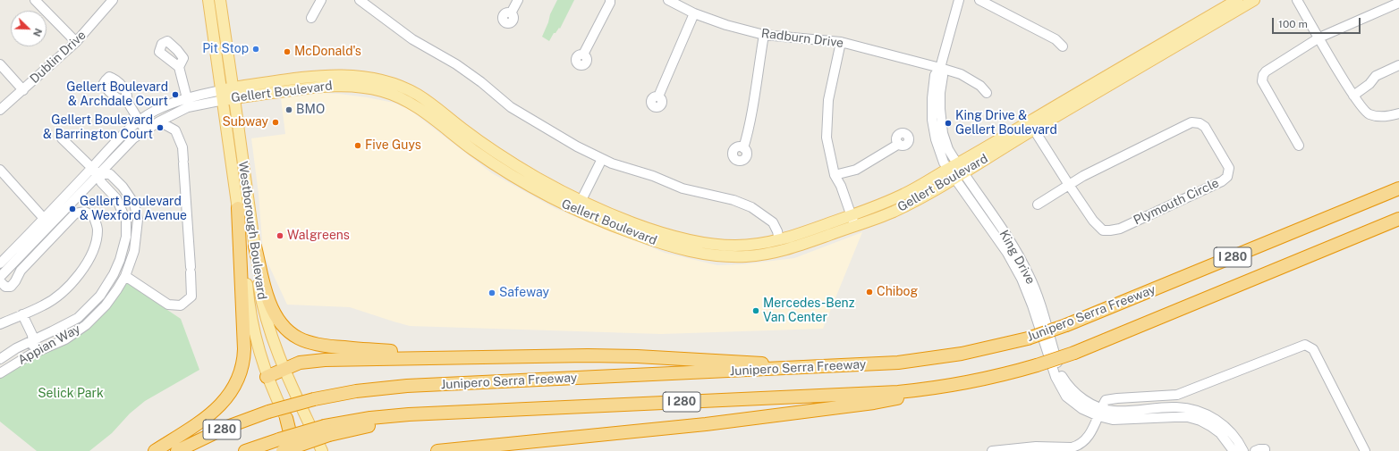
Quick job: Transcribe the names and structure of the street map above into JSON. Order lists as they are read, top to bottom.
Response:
{
  "streets": {
    "highway": ["I 280", "Junipero Serra Freeway"],
    "main road": ["Gellert Boulevard", "Westborough Boulevard"],
    "street": [
      "Radburn Drive",
      "Dublin Drive",
      "Plymouth Circle",
      "King Drive",
      "Appian Way"
    ]
  },
  "crossings": [
    ["Radburn Drive", "King Drive"],
    ["Gellert Boulevard", "Plymouth Circle"],
    ["Gellert Boulevard", "Westborough Boulevard"],
    ["Gellert Boulevard", "King Drive"],
    ["Gellert Boulevard", "Appian Way"]
  ],
  "parks": ["Selick Park"],
  "places": [
    "Pit Stop",
    "McDonald's",
    "Gellert Boulevard & Archdale Court",
    "BMO",
    "Subway",
    "King Drive & Gellert Boulevard",
    "Gellert Boulevard & Barrington Court",
    "Five Guys",
    "Gellert Boulevard & Wexford Avenue",
    "Walgreens",
    "Chibog",
    "Safeway",
    "Mercedes-Benz Van Center"
  ],
  "scale_bar": "100 m",
  "north": "bottom right"
}
